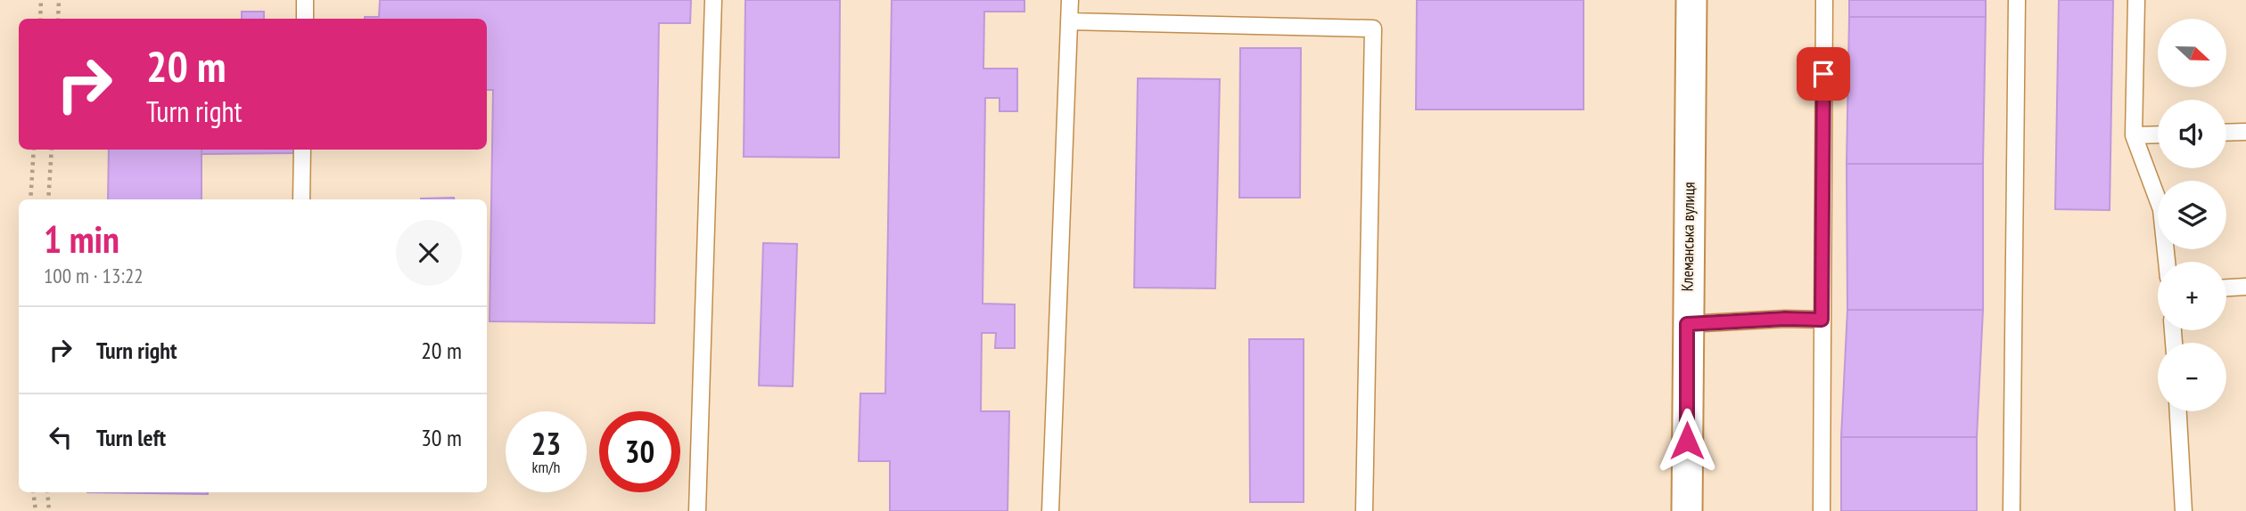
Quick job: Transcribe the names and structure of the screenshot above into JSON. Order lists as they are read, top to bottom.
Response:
{
  "streets": {
    "street": ["Клеманська вулиця"]
  },
  "north": "right",
  "page": {
    "map_buttons": ["+", "−"],
    "turn": ["20 m", "Turn right"],
    "heading": ["1 min", "100 m · 13:22"],
    "list": [
      {
        "name": "Turn right",
        "value": "20 m"
      },
      {
        "name": "Turn left",
        "value": "30 m"
      }
    ],
    "speed": "23 km/h",
    "limit": "30"
  }
}
